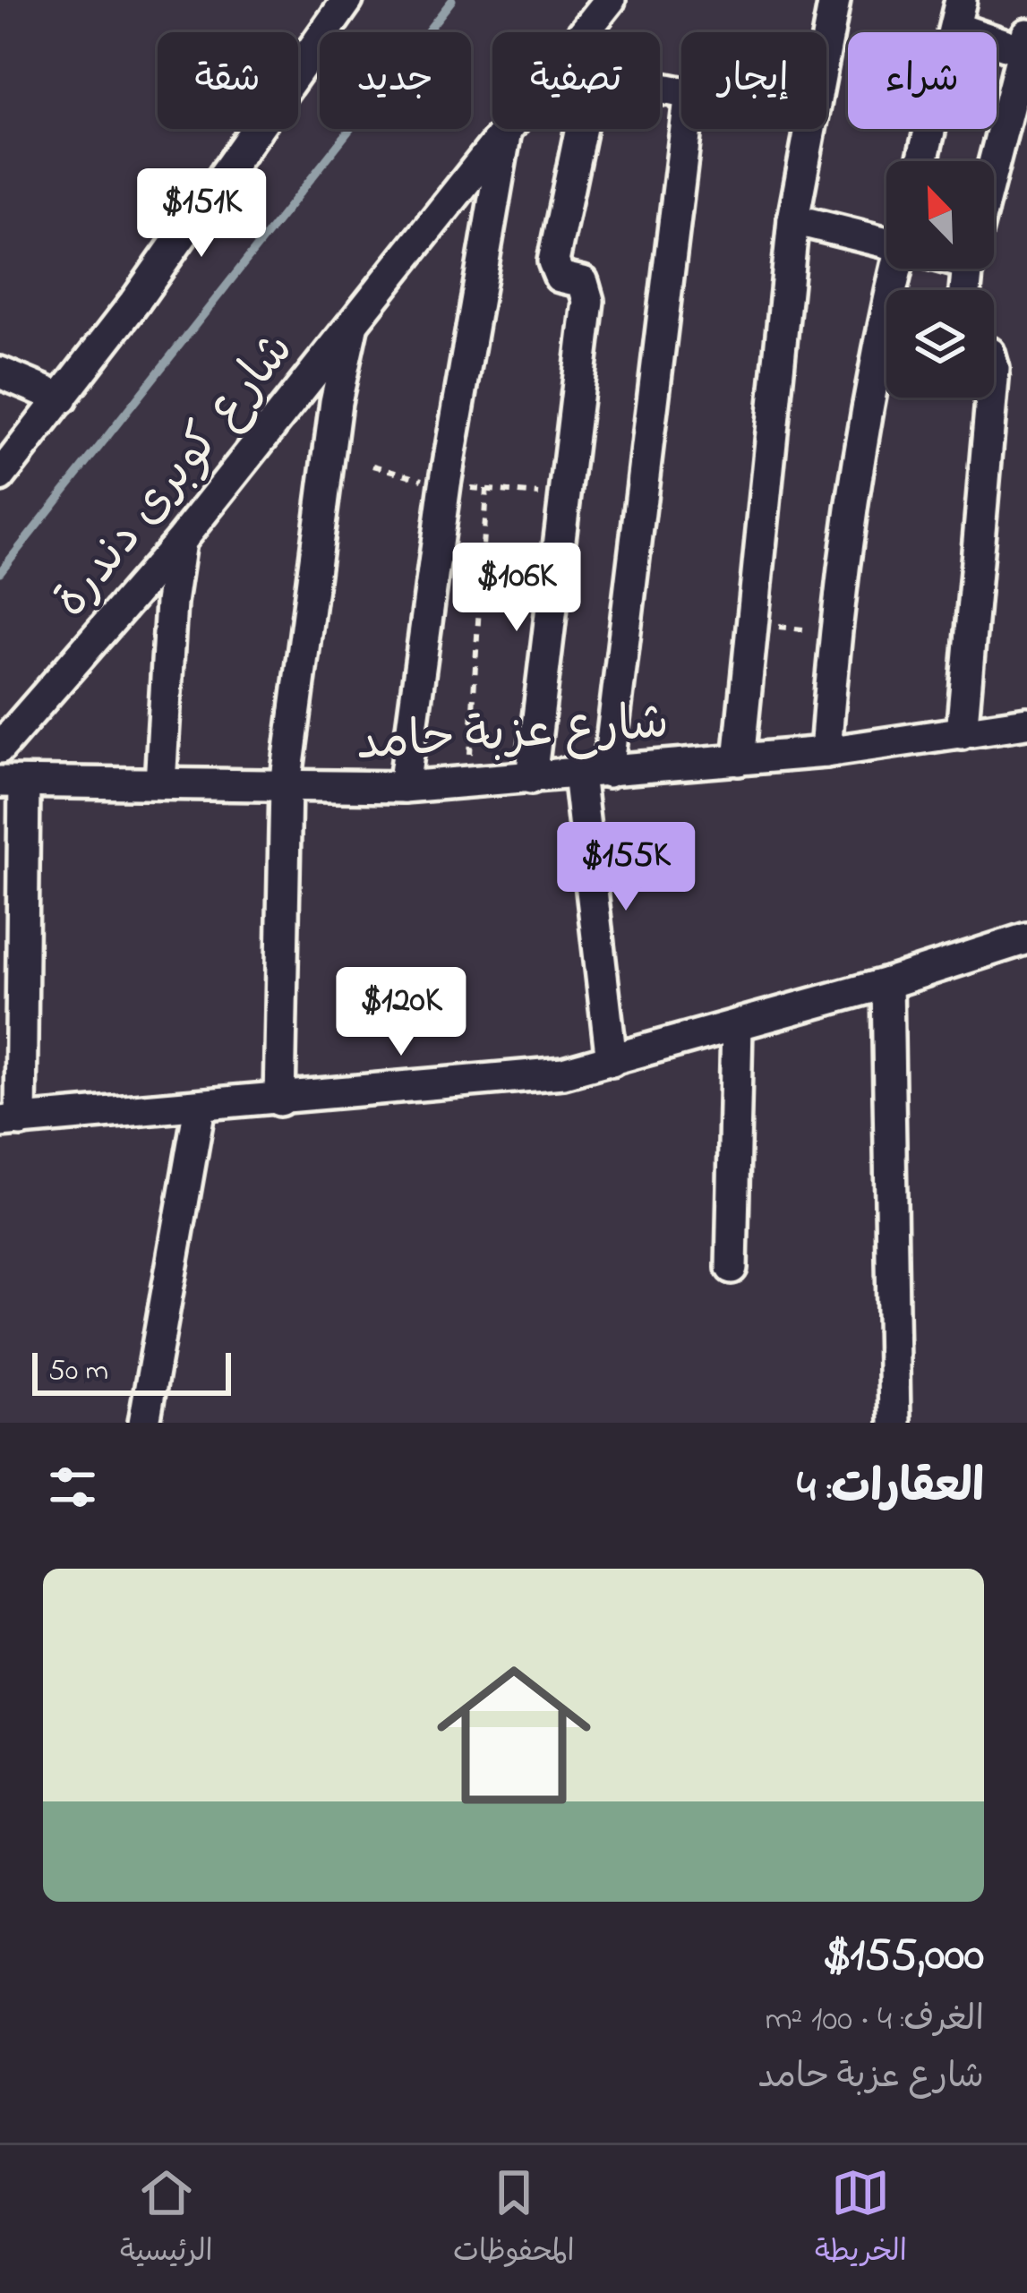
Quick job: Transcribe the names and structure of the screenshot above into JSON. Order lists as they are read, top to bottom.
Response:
{
  "streets": {
    "street": ["شارع كوبرى دندرة", "شارع عزبة حامد"]
  },
  "scale_bar": "50 m",
  "north": "top left",
  "page": {
    "chip": [
      "شراء",
      "إيجار",
      "تصفية",
      "جديد",
      "شقة"
    ],
    "price": [
      "$151K",
      "$106K",
      "$155K",
      "$120K"
    ],
    "scale": "50 m",
    "heading": "العقارات: 4",
    "list": [
      {
        "name": "$155,000",
        "note": "الغرف: 4 · 100 m² · شارع عزبة حامد"
      }
    ],
    "tabs": ["الخريطة", "المحفوظات", "الرئيسية"]
  }
}
